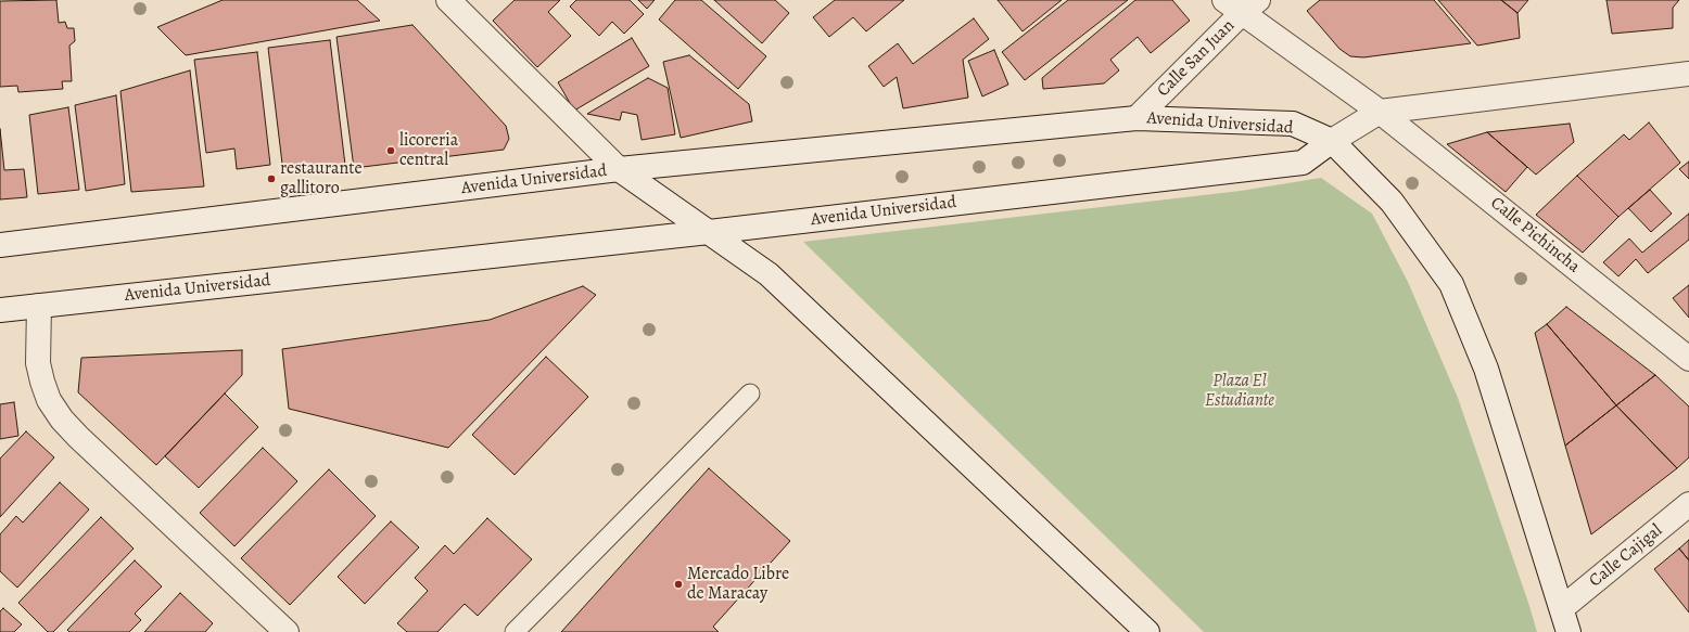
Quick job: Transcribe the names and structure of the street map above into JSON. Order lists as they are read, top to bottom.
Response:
{
  "streets": {
    "street": [
      "Calle San Juan",
      "Avenida Universidad",
      "Calle Pichincha",
      "Calle Cajigal"
    ]
  },
  "crossings": [
    ["Calle San Juan", "Avenida Universidad"],
    ["Calle San Juan", "Calle Pichincha"]
  ],
  "parks": ["Plaza El Estudiante"],
  "places": ["licoreria central", "restaurante gallitoro", "Mercado Libre de Maracay"]
}
